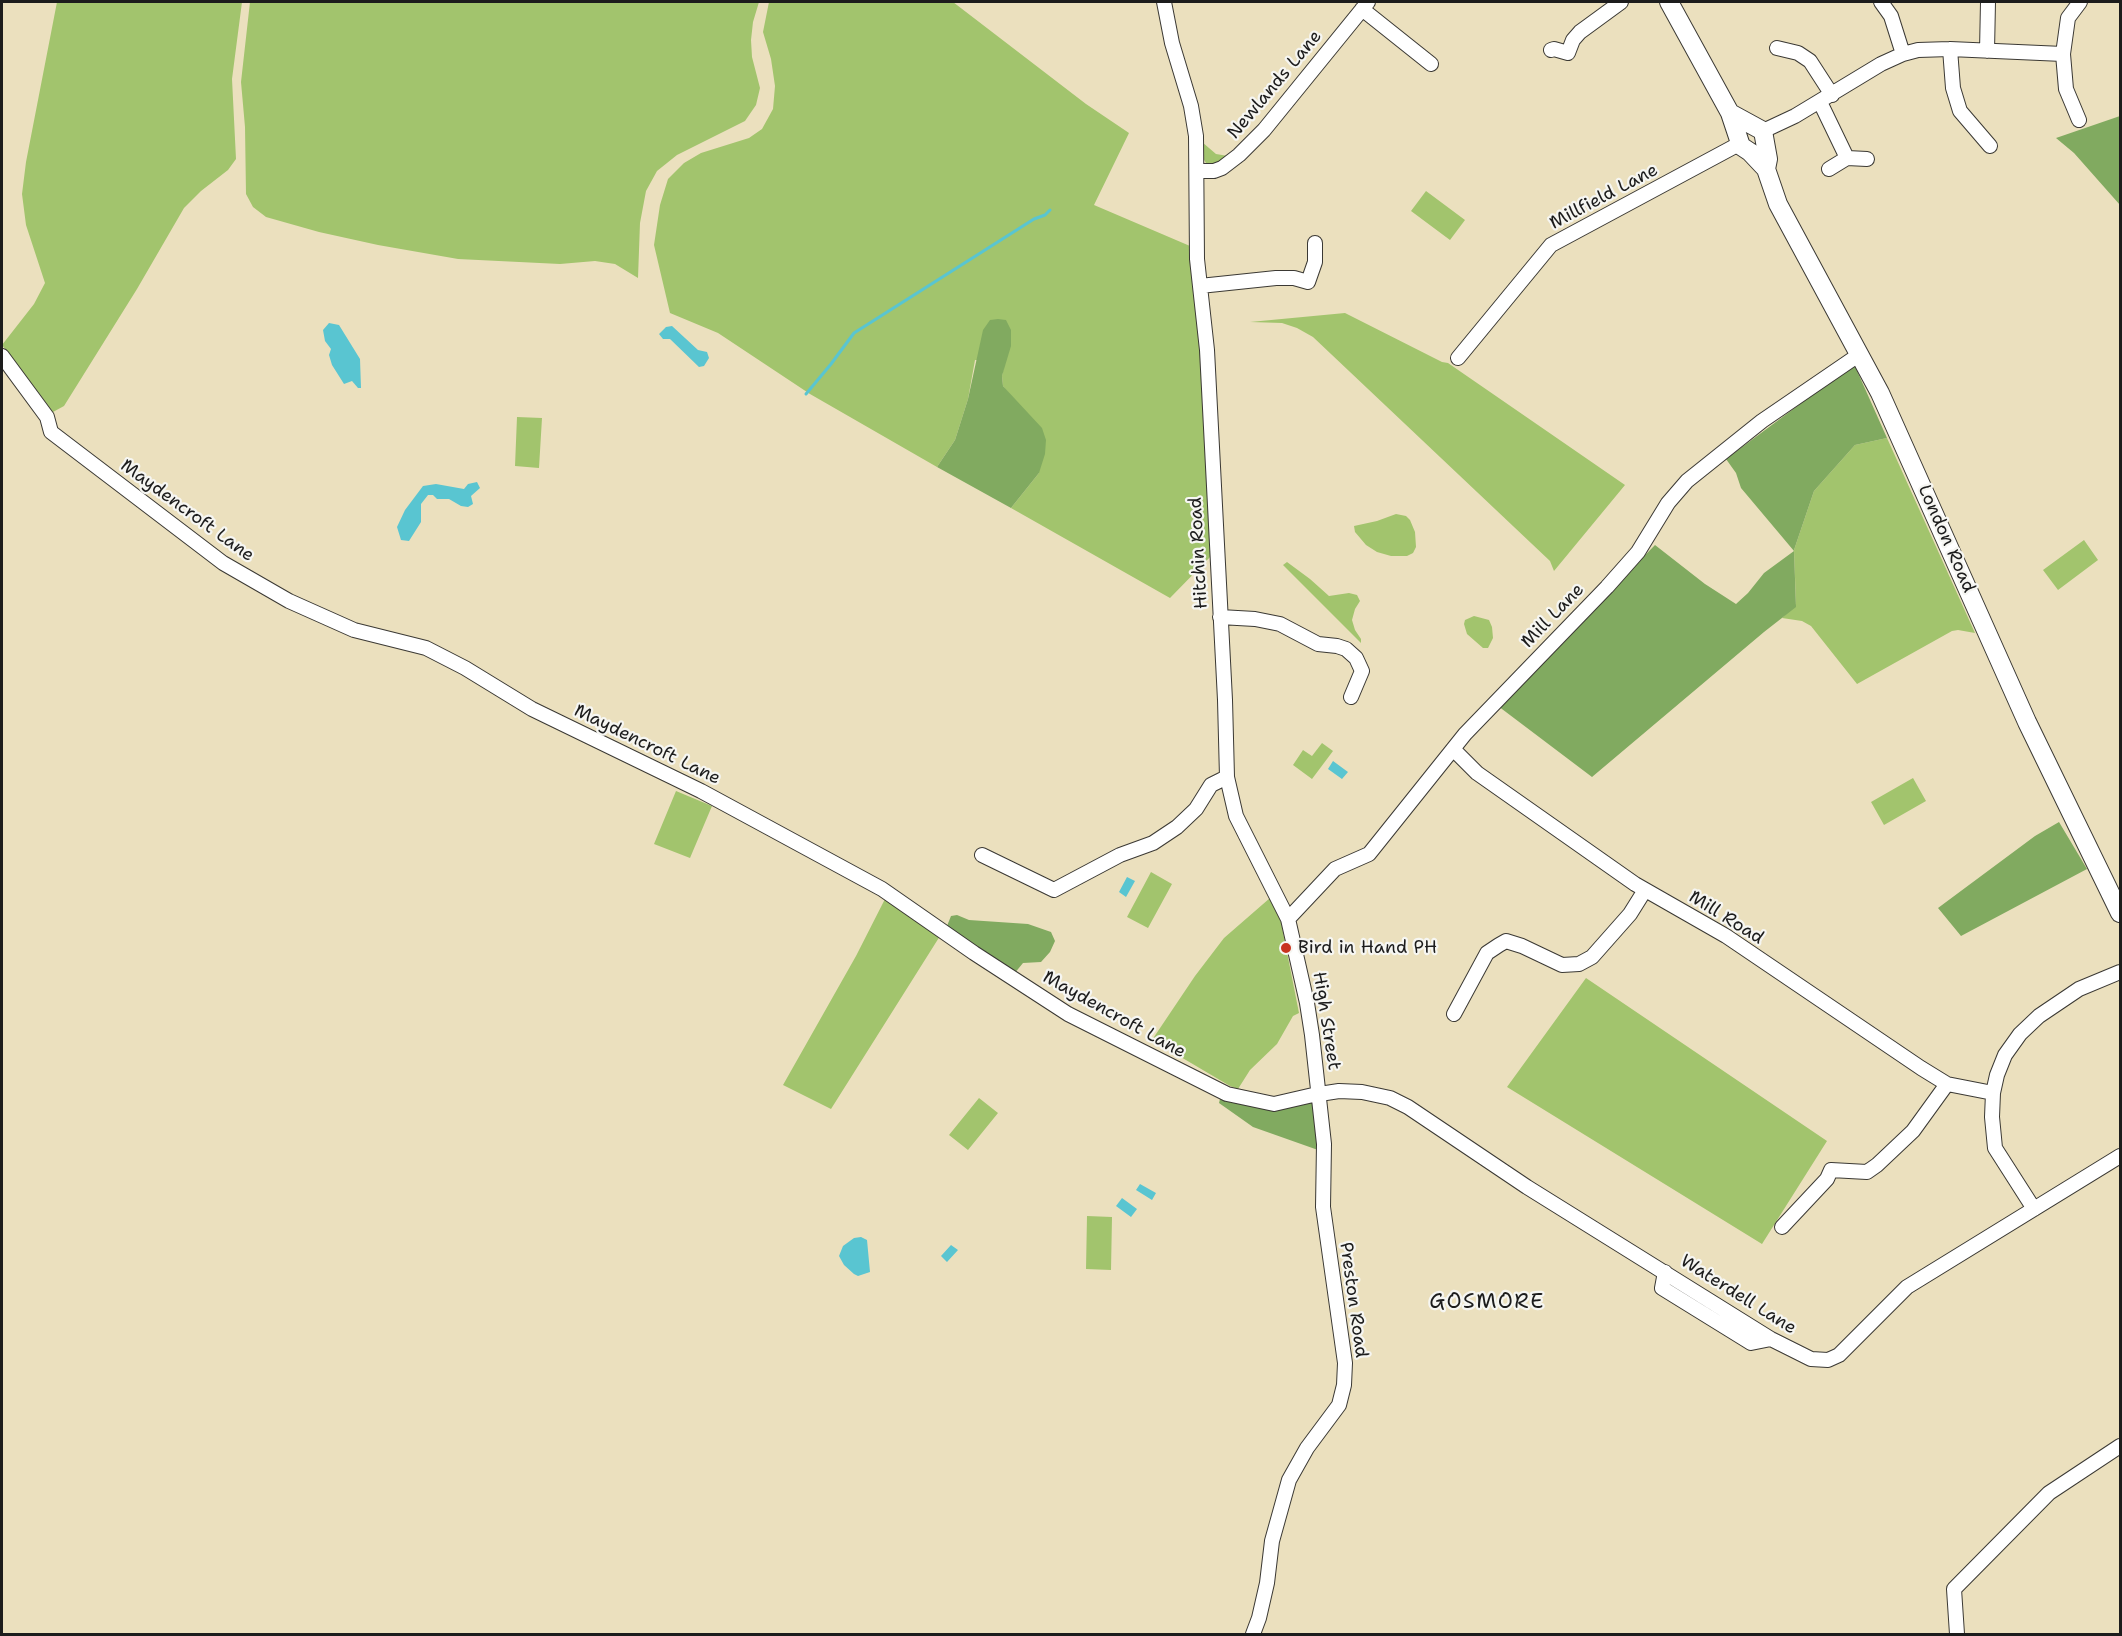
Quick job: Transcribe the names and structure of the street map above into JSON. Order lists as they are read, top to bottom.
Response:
{
  "streets": {
    "main road": ["London Road"],
    "street": [
      "Newlands Lane",
      "Millfield Lane",
      "Maydencroft Lane",
      "Hitchin Road",
      "Mill Lane",
      "Mill Road",
      "High Street",
      "Waterdell Lane",
      "Preston Road"
    ]
  },
  "crossings": [
    ["Newlands Lane", "Hitchin Road"],
    ["Millfield Lane", "London Road"],
    ["Maydencroft Lane", "High Street"],
    ["Maydencroft Lane", "Waterdell Lane"],
    ["Maydencroft Lane", "Preston Road"],
    ["London Road", "Mill Lane"],
    ["Hitchin Road", "Mill Lane"],
    ["Hitchin Road", "High Street"],
    ["Mill Lane", "Mill Road"],
    ["Mill Lane", "High Street"],
    ["High Street", "Waterdell Lane"],
    ["High Street", "Preston Road"],
    ["Waterdell Lane", "Preston Road"]
  ],
  "districts": ["GOSMORE"],
  "places": ["Bird in Hand PH"]
}
